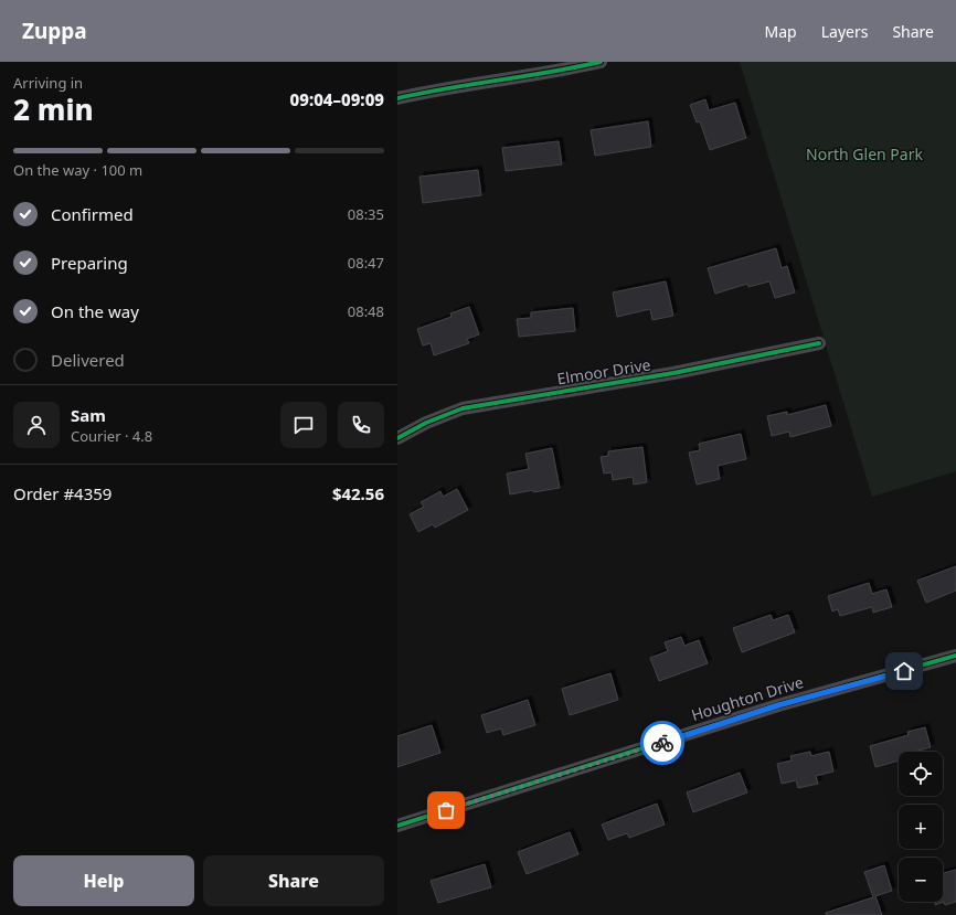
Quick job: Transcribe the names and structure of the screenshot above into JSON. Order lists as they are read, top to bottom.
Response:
{
  "streets": {
    "street": ["Elmoor Drive", "Houghton Drive"]
  },
  "parks": ["North Glen Park"],
  "page": {
    "header": "Zuppa",
    "nav": ["Map", "Layers", "Share"],
    "heading": ["2 min", "Arriving in", "09:04–09:09"],
    "panel": [
      "Sam",
      "Courier · 4.8",
      "Order #4359",
      "$42.56"
    ],
    "bar": "On the way · 100 m",
    "list": [
      ["Confirmed", "08:35"],
      ["Preparing", "08:47"],
      ["On the way", "08:48"],
      "Delivered"
    ],
    "map_buttons": ["+", "−"],
    "buttons": ["Help", "Share"]
  }
}
